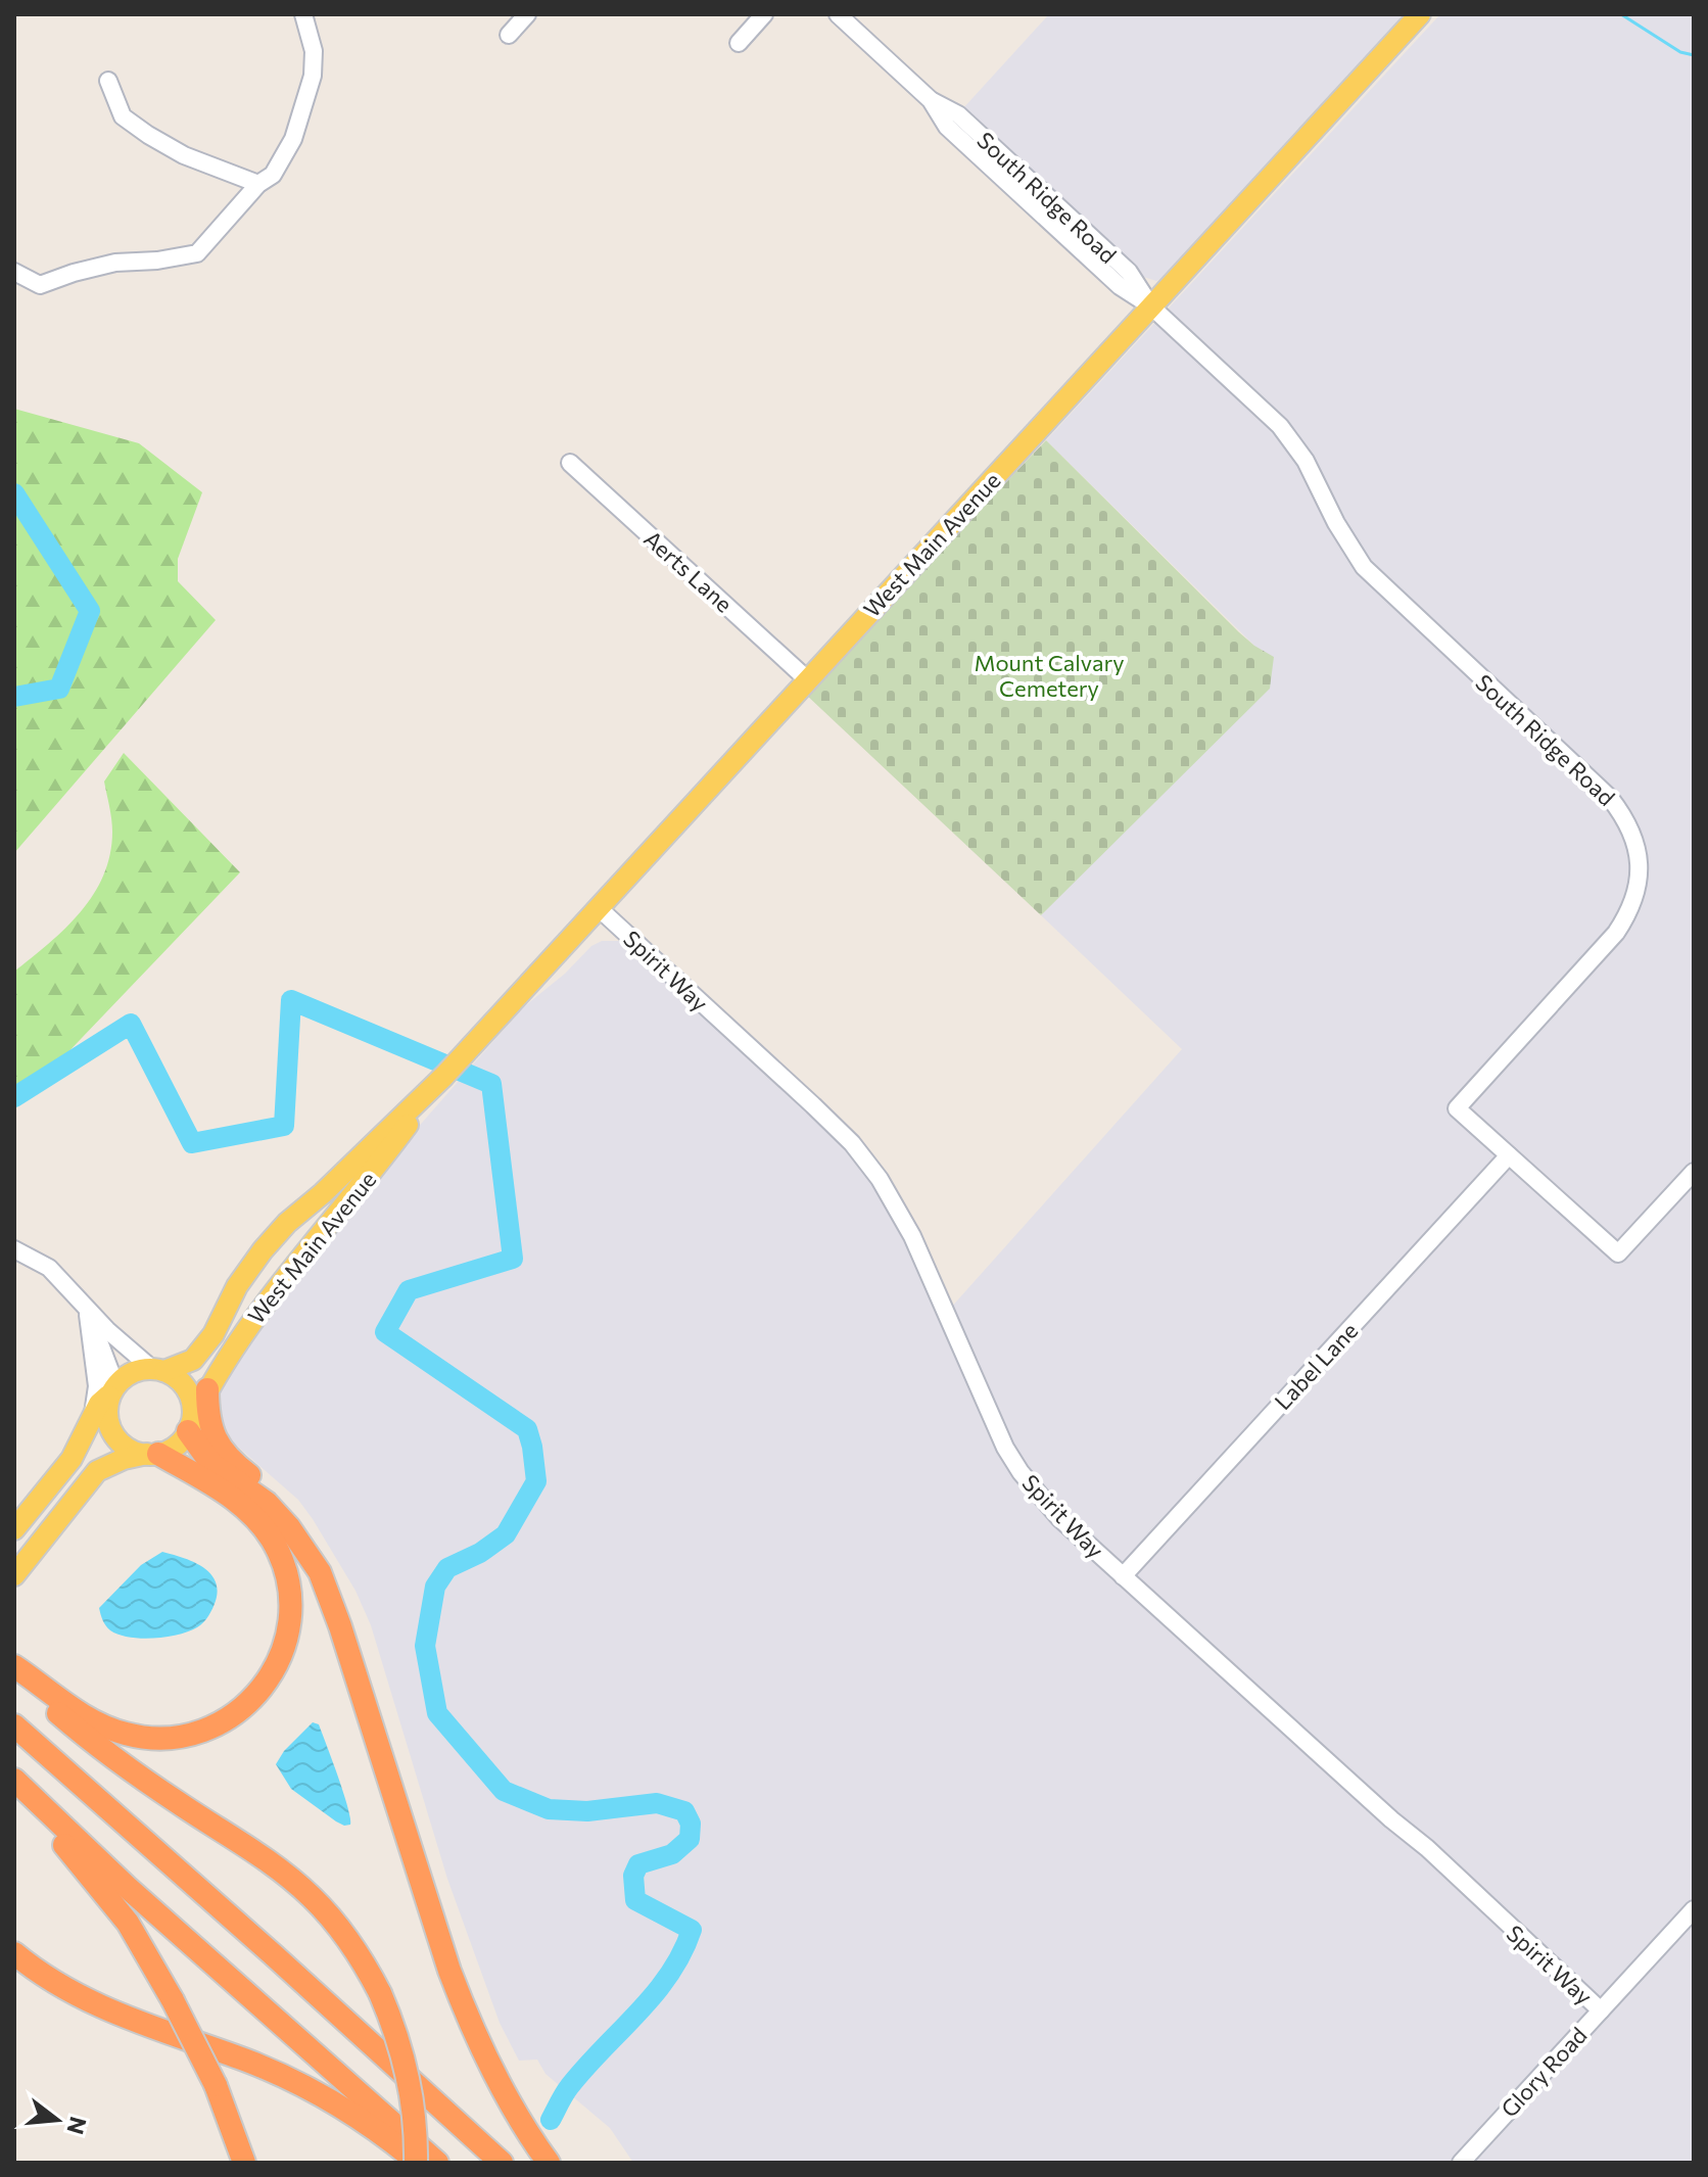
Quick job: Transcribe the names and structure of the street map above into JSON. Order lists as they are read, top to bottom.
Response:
{
  "streets": {
    "main road": ["West Main Avenue"],
    "street": [
      "South Ridge Road",
      "Aerts Lane",
      "Spirit Way",
      "Label Lane",
      "Glory Road"
    ]
  },
  "crossings": [
    ["South Ridge Road", "West Main Avenue"],
    ["South Ridge Road", "Label Lane"],
    ["West Main Avenue", "Aerts Lane"],
    ["West Main Avenue", "Spirit Way"],
    ["Spirit Way", "Label Lane"],
    ["Spirit Way", "Glory Road"]
  ],
  "parks": ["Mount Calvary Cemetery"],
  "north": "right"
}
